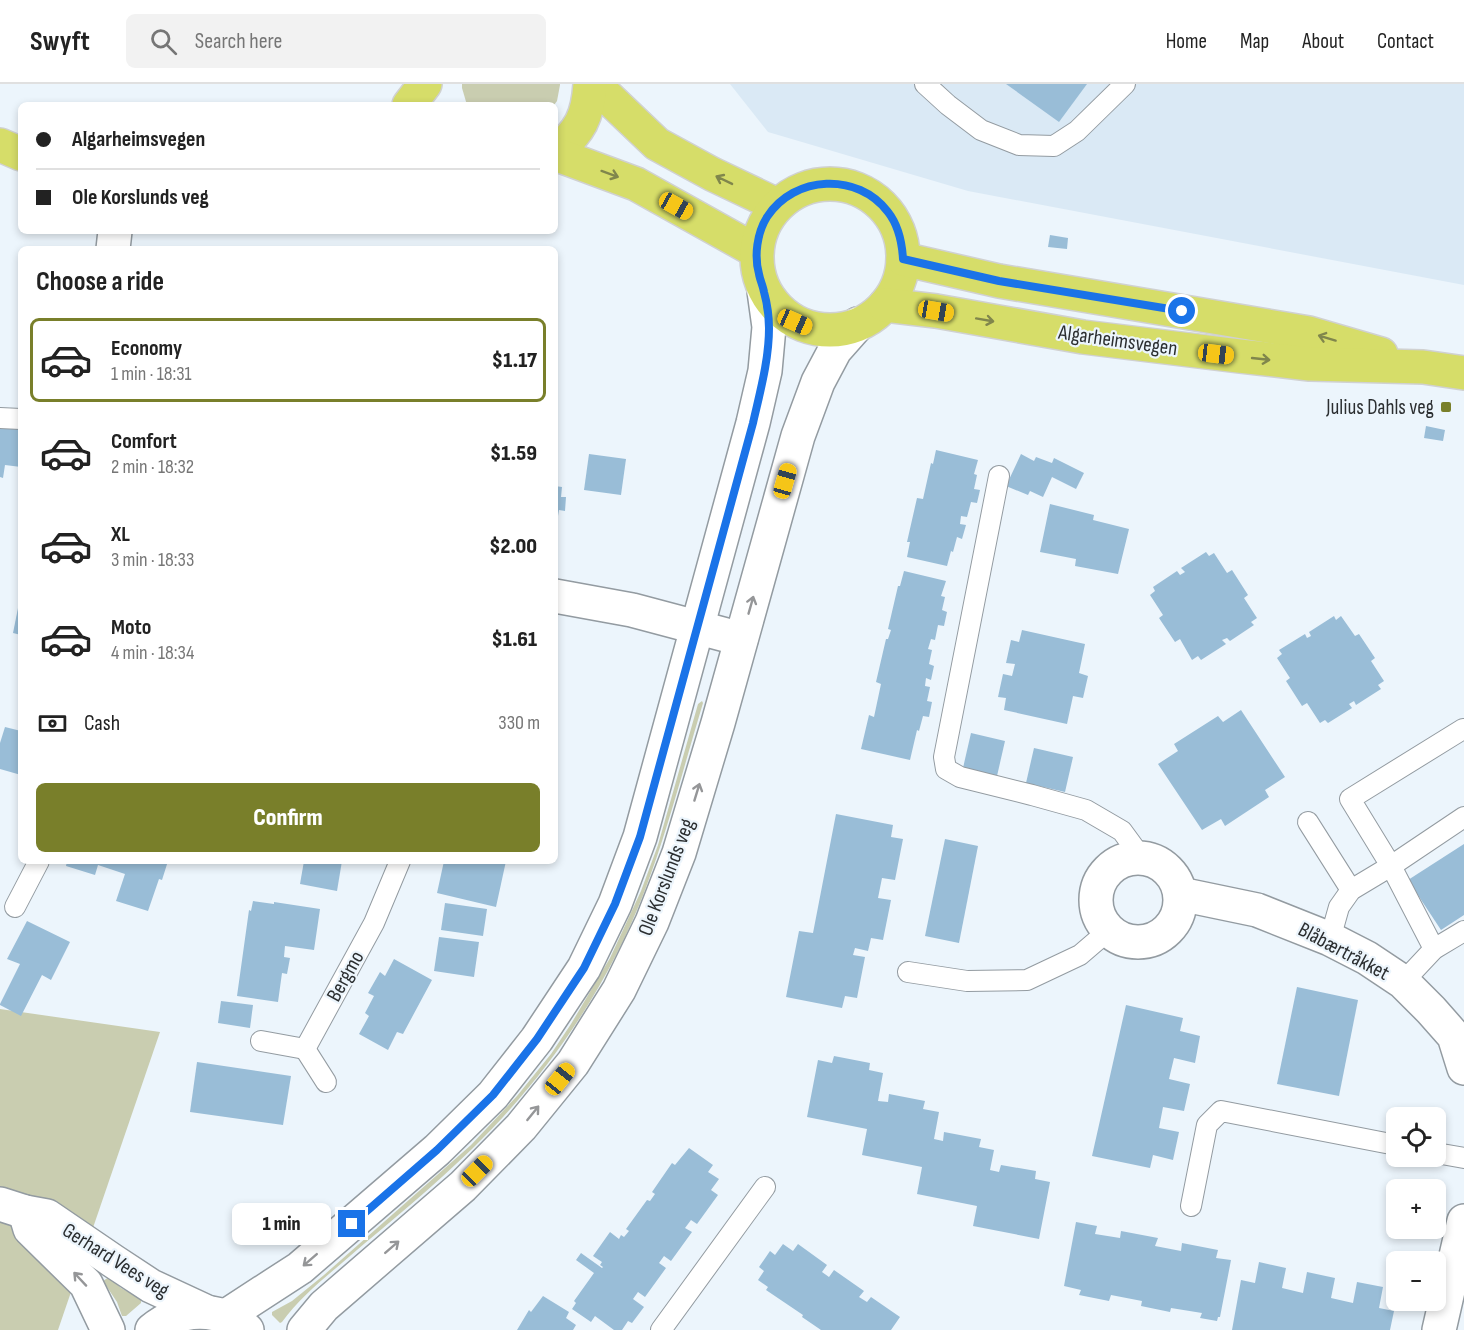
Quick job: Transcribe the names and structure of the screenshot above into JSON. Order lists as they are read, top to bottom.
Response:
{
  "streets": {
    "main road": ["Algarheimsvegen"],
    "street": ["Ole Korslunds veg", "Blåbærtråkket", "Gerhard Vees veg"],
    "lane": ["Bergmo"]
  },
  "crossings": [
    ["Algarheimsvegen", "Ole Korslunds veg"],
    ["Ole Korslunds veg", "Gerhard Vees veg"]
  ],
  "places": {
    "transit": ["Julius Dahls veg"]
  },
  "page": {
    "header": "Swyft",
    "search": "Search here",
    "nav": [
      "Home",
      "Map",
      "About",
      "Contact"
    ],
    "banner": ["Algarheimsvegen", "Ole Korslunds veg"],
    "heading": "Choose a ride",
    "list": [
      {
        "name": "Economy",
        "note": "1 min · 18:31",
        "value": "$1.17"
      },
      {
        "name": "Comfort",
        "note": "2 min · 18:32",
        "value": "$1.59"
      },
      {
        "name": "XL",
        "note": "3 min · 18:33",
        "value": "$2.00"
      },
      {
        "name": "Moto",
        "note": "4 min · 18:34",
        "value": "$1.61"
      }
    ],
    "pay": ["Cash", "330 m"],
    "buttons": "Confirm",
    "map_buttons": ["+", "−"],
    "bubble": "1 min"
  }
}
